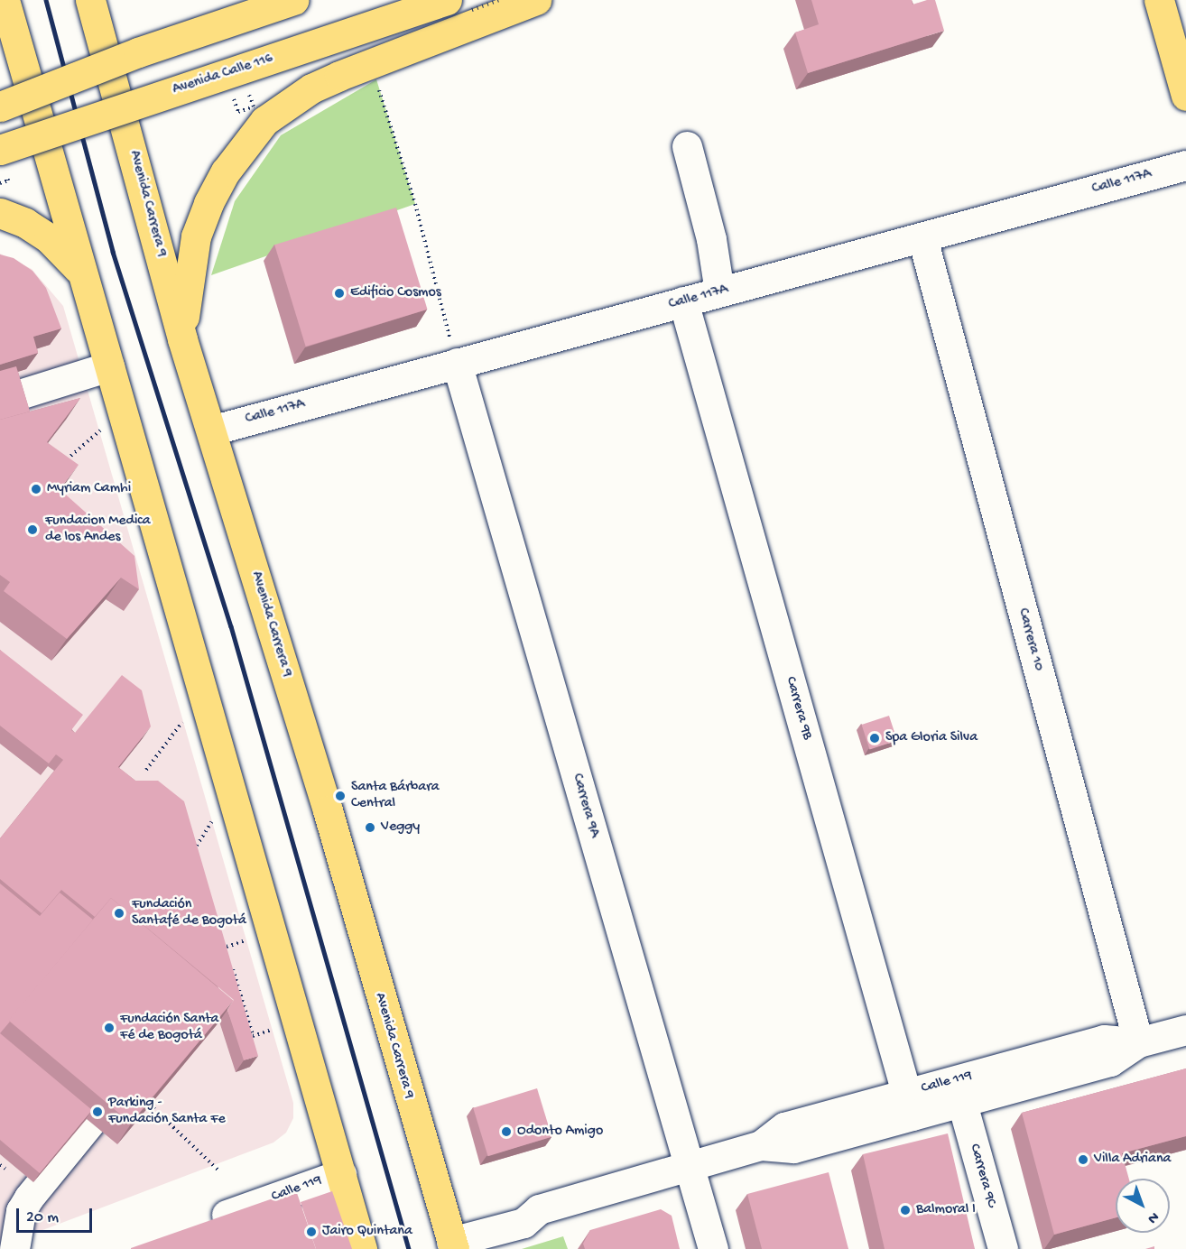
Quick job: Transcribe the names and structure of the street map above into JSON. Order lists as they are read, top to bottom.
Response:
{
  "streets": {
    "main road": ["Avenida Calle 116", "Avenida Carrera 9"],
    "street": [
      "Calle 117A",
      "Carrera 10",
      "Carrera 9B",
      "Carrera 9A",
      "Calle 119",
      "Carrera 9C"
    ]
  },
  "crossings": [
    ["Calle 117A", "Avenida Carrera 9"],
    ["Calle 117A", "Carrera 10"],
    ["Calle 117A", "Carrera 9B"],
    ["Calle 117A", "Carrera 9A"],
    ["Avenida Carrera 9", "Calle 119"],
    ["Carrera 10", "Calle 119"],
    ["Carrera 9B", "Calle 119"],
    ["Carrera 9A", "Calle 119"],
    ["Calle 119", "Carrera 9C"]
  ],
  "places": [
    "Edificio Cosmos",
    "Myriam Camhi",
    "Fundacion Medica de los Andes",
    "Spa Gloria Silva",
    "Santa Bárbara Central",
    "Veggy",
    "Fundación Santafé de Bogotá",
    "Fundación Santa Fé de Bogotá",
    "Parking - Fundación Santa Fe",
    "Odonto Amigo",
    "Villa Adriana",
    "Balmoral I",
    "Jairo Quintana"
  ],
  "scale_bar": "20 m",
  "north": "bottom right"
}
